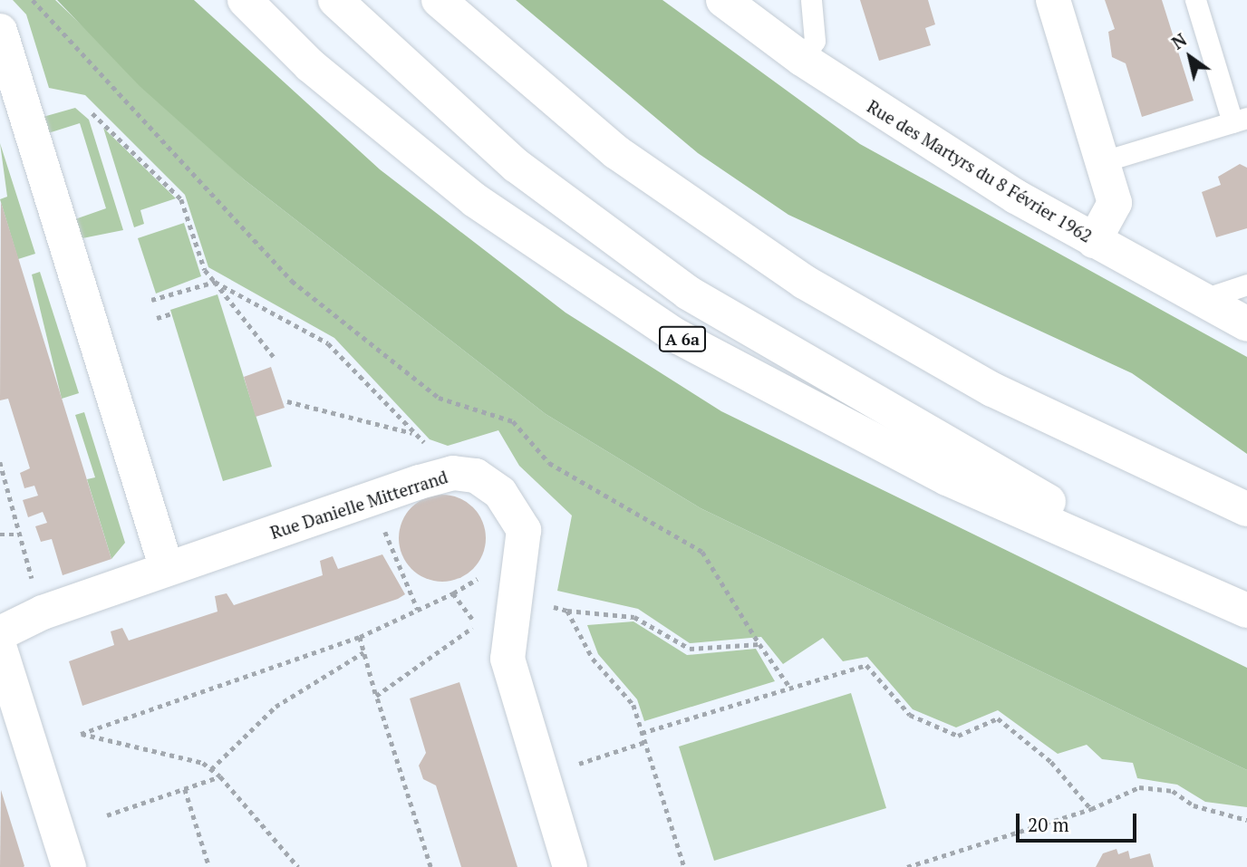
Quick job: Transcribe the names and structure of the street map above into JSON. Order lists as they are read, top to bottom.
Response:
{
  "streets": {
    "main road": ["Rue des Martyrs du 8 Février 1962", "A 6a", "Rue Danielle Mitterrand"]
  },
  "scale_bar": "20 m",
  "north": "top left"
}
